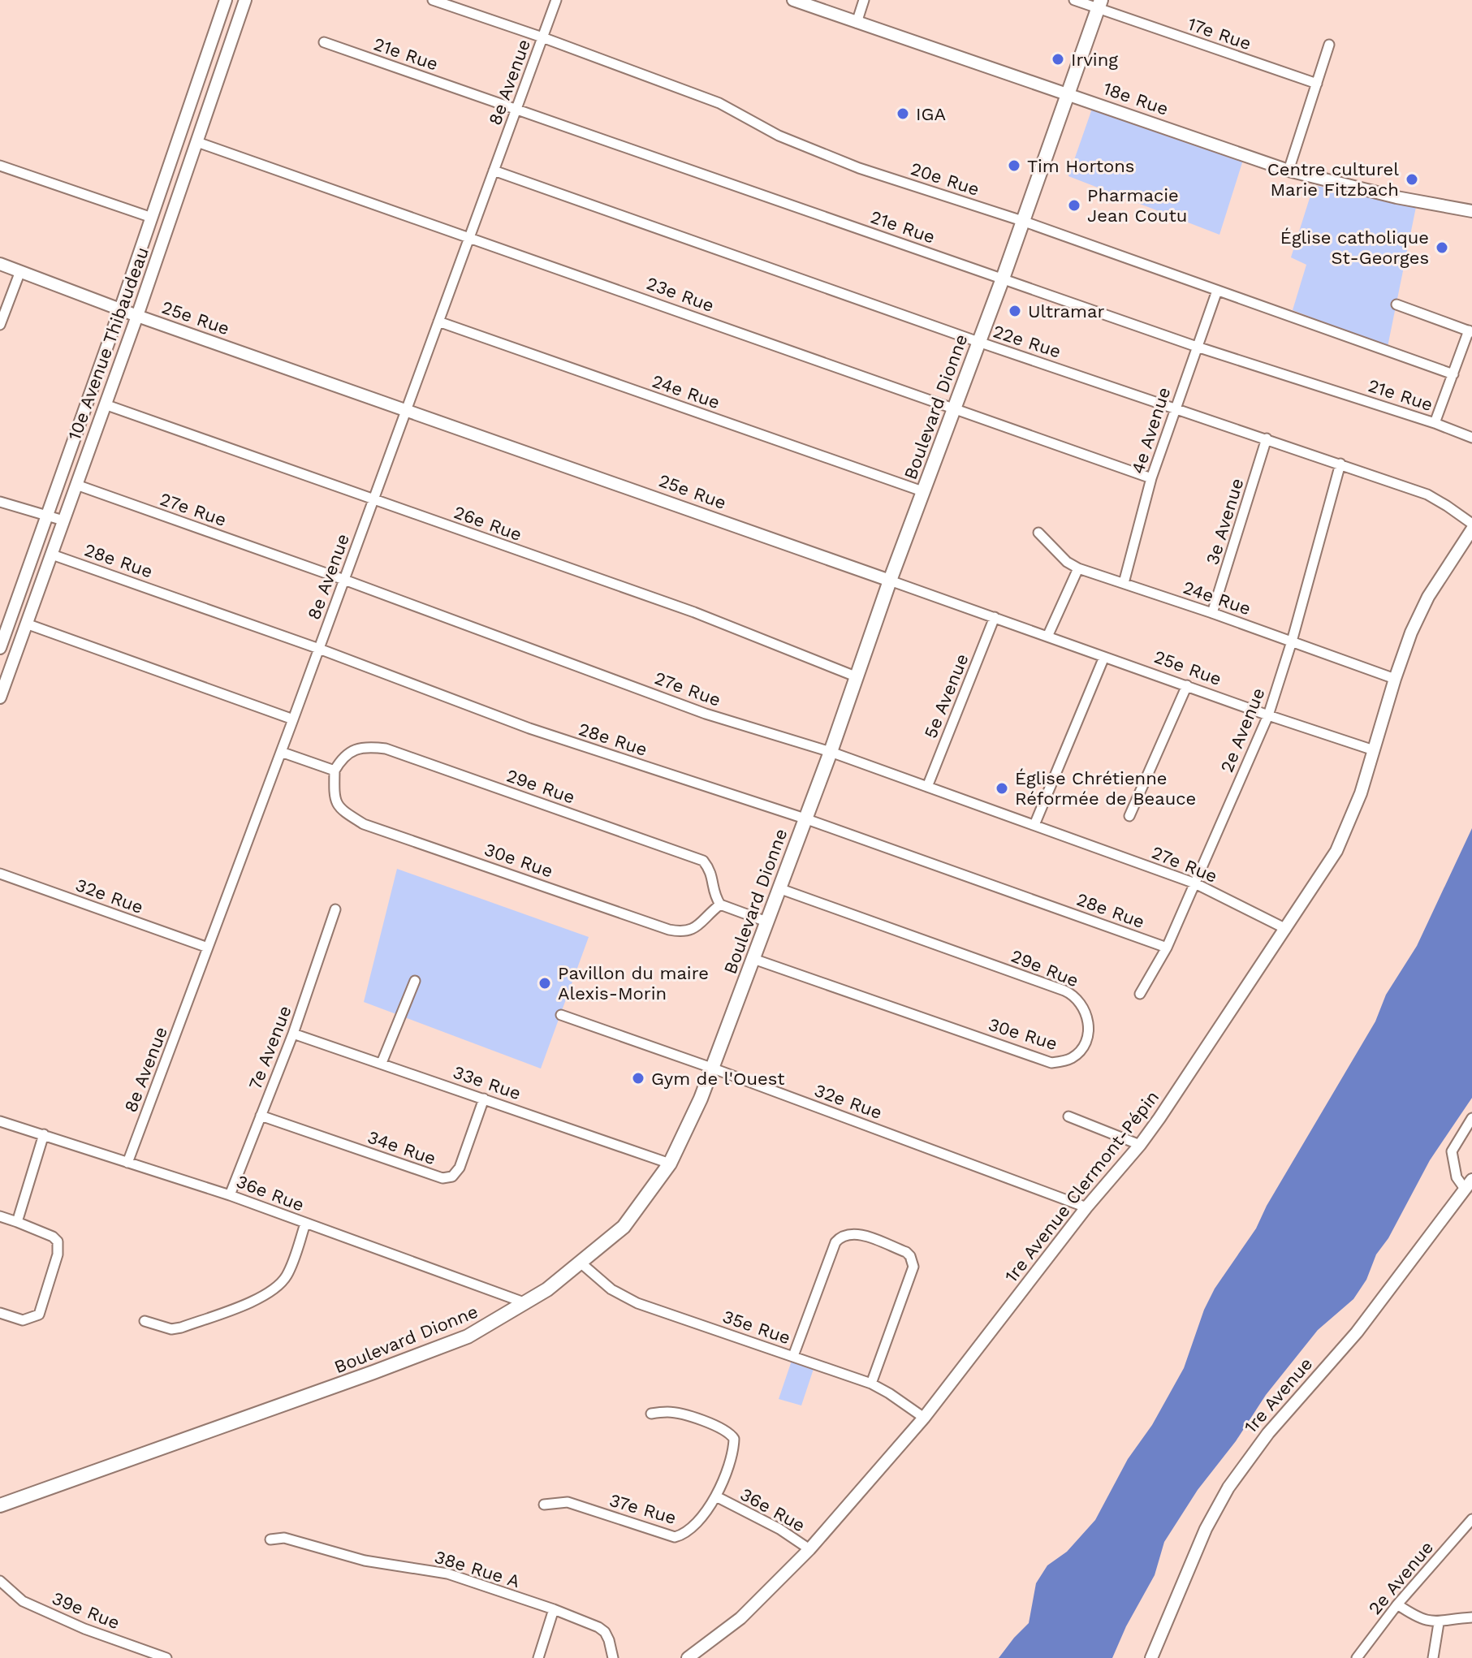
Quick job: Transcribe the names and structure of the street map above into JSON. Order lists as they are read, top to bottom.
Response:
{
  "streets": {
    "main road": ["Boulevard Dionne"],
    "street": [
      "17e Rue",
      "21e Rue",
      "8e Avenue",
      "18e Rue",
      "20e Rue",
      "23e Rue",
      "25e Rue",
      "22e Rue",
      "10e Avenue Thibaudeau",
      "24e Rue",
      "4e Avenue",
      "27e Rue",
      "3e Avenue",
      "26e Rue",
      "28e Rue",
      "5e Avenue",
      "2e Avenue",
      "29e Rue",
      "30e Rue",
      "32e Rue",
      "7e Avenue",
      "33e Rue",
      "34e Rue",
      "1re Avenue Clermont-Pépin",
      "36e Rue",
      "35e Rue",
      "1re Avenue",
      "37e Rue",
      "38e Rue A",
      "39e Rue"
    ]
  },
  "crossings": [
    ["17e Rue", "Boulevard Dionne"],
    ["21e Rue", "8e Avenue"],
    ["21e Rue", "Boulevard Dionne"],
    ["21e Rue", "4e Avenue"],
    ["8e Avenue", "20e Rue"],
    ["8e Avenue", "23e Rue"],
    ["8e Avenue", "25e Rue"],
    ["8e Avenue", "22e Rue"],
    ["8e Avenue", "24e Rue"],
    ["8e Avenue", "27e Rue"],
    ["8e Avenue", "26e Rue"],
    ["8e Avenue", "28e Rue"],
    ["8e Avenue", "32e Rue"],
    ["8e Avenue", "36e Rue"],
    ["18e Rue", "Boulevard Dionne"],
    ["20e Rue", "Boulevard Dionne"],
    ["20e Rue", "4e Avenue"],
    ["23e Rue", "10e Avenue Thibaudeau"],
    ["23e Rue", "Boulevard Dionne"],
    ["23e Rue", "4e Avenue"],
    ["25e Rue", "10e Avenue Thibaudeau"],
    ["25e Rue", "Boulevard Dionne"],
    ["25e Rue", "5e Avenue"],
    ["25e Rue", "2e Avenue"],
    ["25e Rue", "1re Avenue Clermont-Pépin"],
    ["22e Rue", "Boulevard Dionne"],
    ["22e Rue", "4e Avenue"],
    ["22e Rue", "3e Avenue"],
    ["22e Rue", "2e Avenue"],
    ["10e Avenue Thibaudeau", "27e Rue"],
    ["10e Avenue Thibaudeau", "26e Rue"],
    ["10e Avenue Thibaudeau", "28e Rue"],
    ["24e Rue", "Boulevard Dionne"],
    ["24e Rue", "4e Avenue"],
    ["24e Rue", "3e Avenue"],
    ["24e Rue", "2e Avenue"],
    ["24e Rue", "1re Avenue Clermont-Pépin"],
    ["Boulevard Dionne", "27e Rue"],
    ["Boulevard Dionne", "26e Rue"],
    ["Boulevard Dionne", "28e Rue"],
    ["Boulevard Dionne", "29e Rue"],
    ["Boulevard Dionne", "30e Rue"],
    ["Boulevard Dionne", "32e Rue"],
    ["Boulevard Dionne", "33e Rue"],
    ["Boulevard Dionne", "36e Rue"],
    ["Boulevard Dionne", "35e Rue"],
    ["27e Rue", "5e Avenue"],
    ["27e Rue", "2e Avenue"],
    ["27e Rue", "1re Avenue Clermont-Pépin"],
    ["28e Rue", "2e Avenue"],
    ["29e Rue", "30e Rue"],
    ["32e Rue", "1re Avenue Clermont-Pépin"],
    ["7e Avenue", "33e Rue"],
    ["7e Avenue", "34e Rue"],
    ["7e Avenue", "36e Rue"],
    ["33e Rue", "34e Rue"],
    ["1re Avenue Clermont-Pépin", "36e Rue"],
    ["1re Avenue Clermont-Pépin", "35e Rue"],
    ["36e Rue", "37e Rue"]
  ],
  "places": [
    "Irving",
    "IGA",
    "Tim Hortons",
    "Centre culturel Marie Fitzbach",
    "Pharmacie Jean Coutu",
    "Église catholique St-Georges",
    "Ultramar",
    "Église Chrétienne Réformée de Beauce",
    "Pavillon du maire Alexis-Morin",
    "Gym de l'Ouest"
  ]
}
